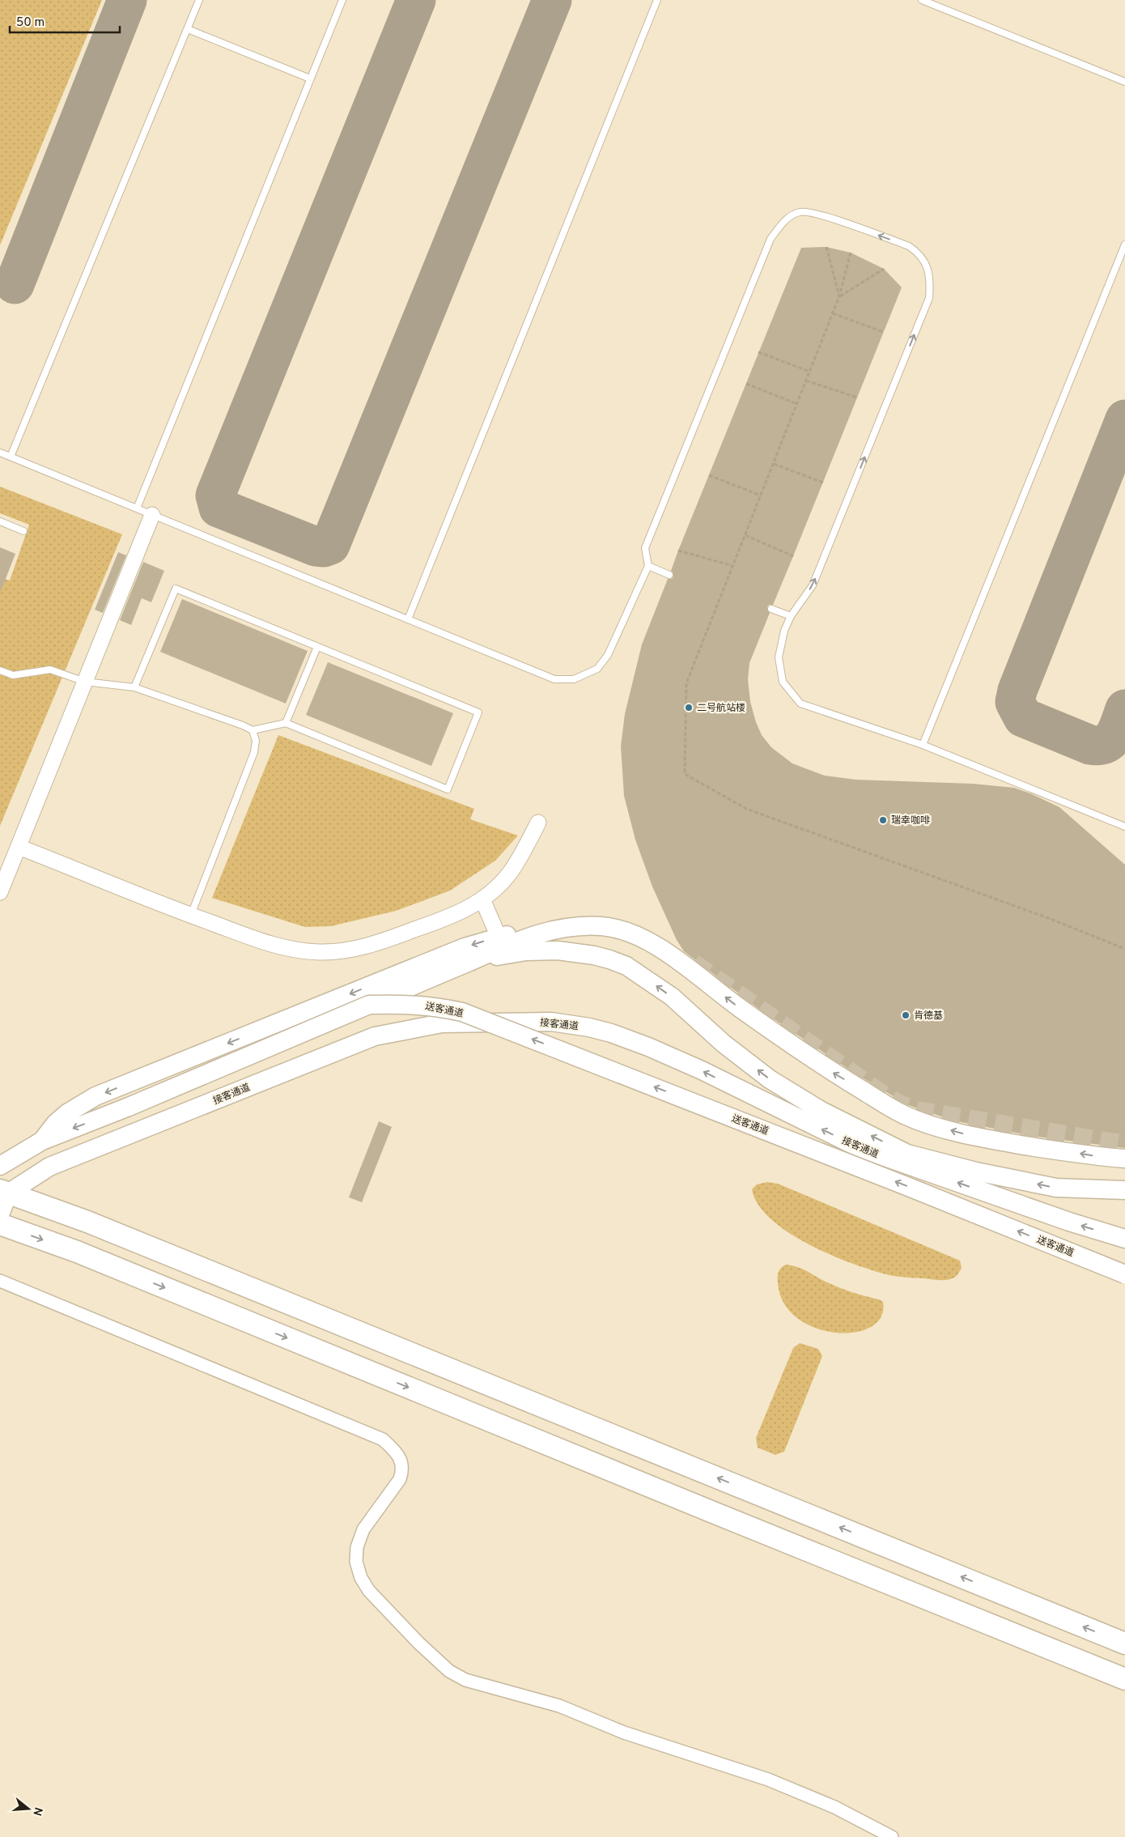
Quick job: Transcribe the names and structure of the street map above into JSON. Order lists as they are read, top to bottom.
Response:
{
  "streets": {
    "main road": ["送客通道", "接客通道"]
  },
  "one_way": ["送客通道", "接客通道"],
  "places": ["二号航站楼", "瑞幸咖啡", "肯德基"],
  "scale_bar": "50 m",
  "north": "right"
}
